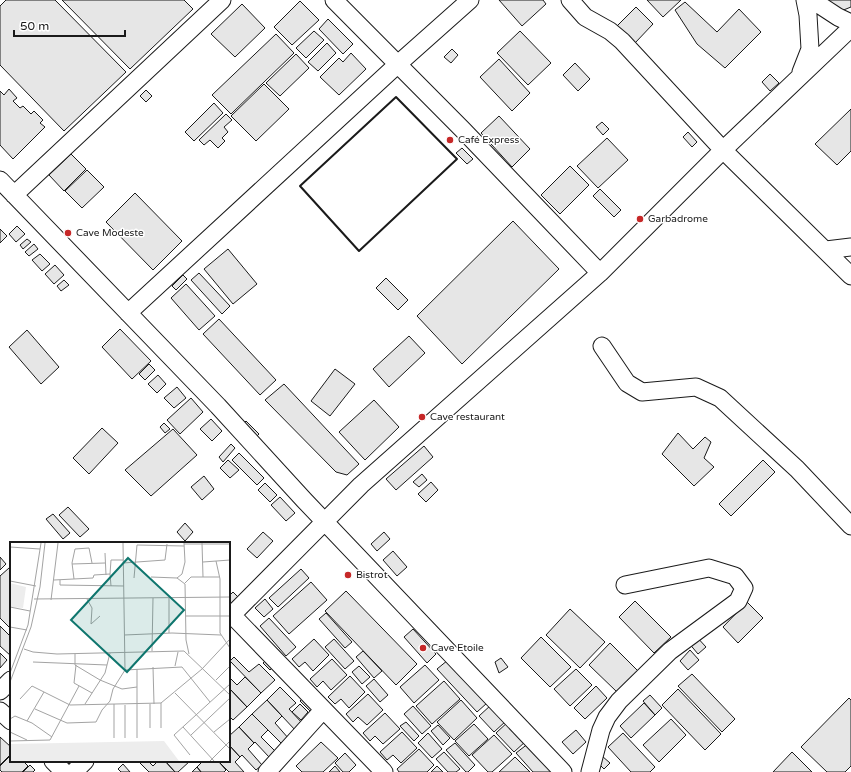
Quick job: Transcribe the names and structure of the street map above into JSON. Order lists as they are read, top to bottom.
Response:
{
  "places": [
    "Café Express",
    "Garbadrome",
    "Cave Modeste",
    "Cave restaurant",
    "Bistrot",
    "Cave Etoile"
  ],
  "scale_bar": "50 m"
}
